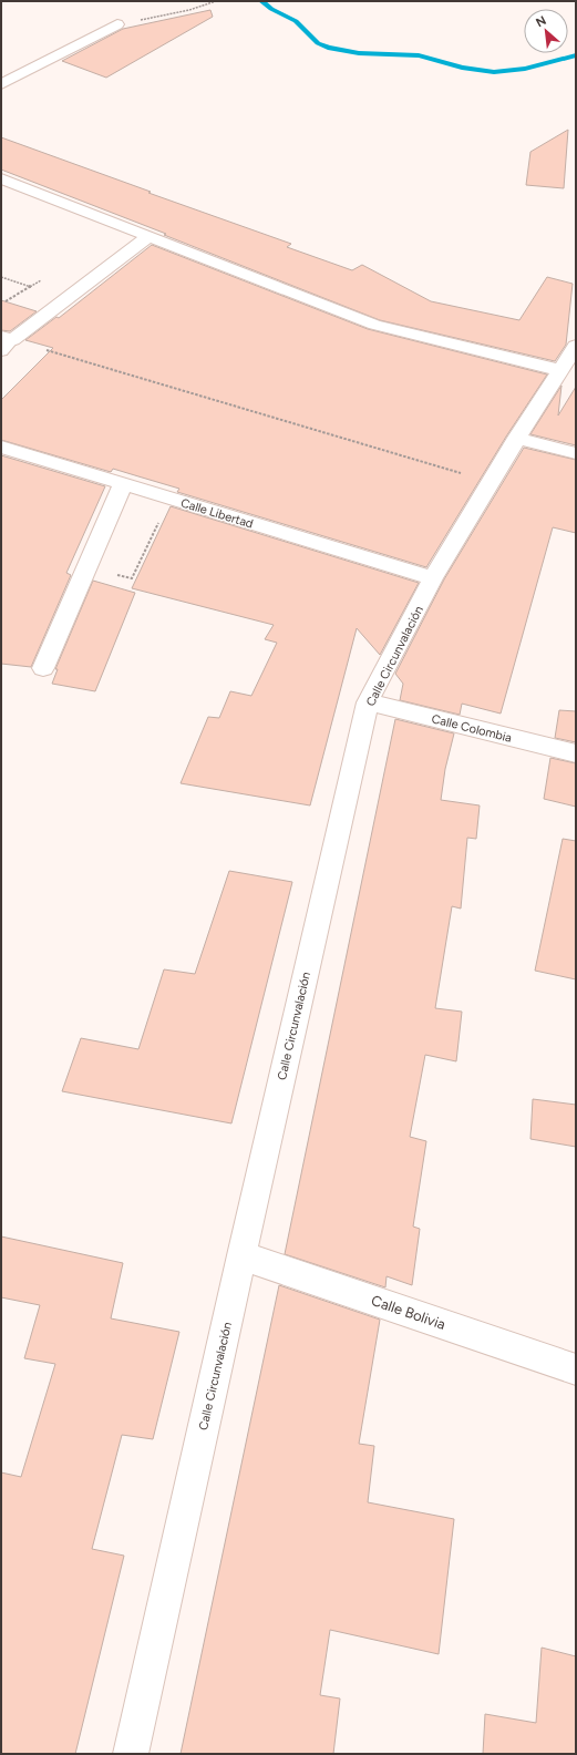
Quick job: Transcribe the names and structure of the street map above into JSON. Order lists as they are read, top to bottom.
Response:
{
  "streets": {
    "street": [
      "Calle Libertad",
      "Calle Circunvalación",
      "Calle Colombia",
      "Calle Bolivia"
    ]
  },
  "crossings": [
    ["Calle Libertad", "Calle Circunvalación"],
    ["Calle Circunvalación", "Calle Colombia"],
    ["Calle Circunvalación", "Calle Bolivia"]
  ],
  "north": "top left"
}
